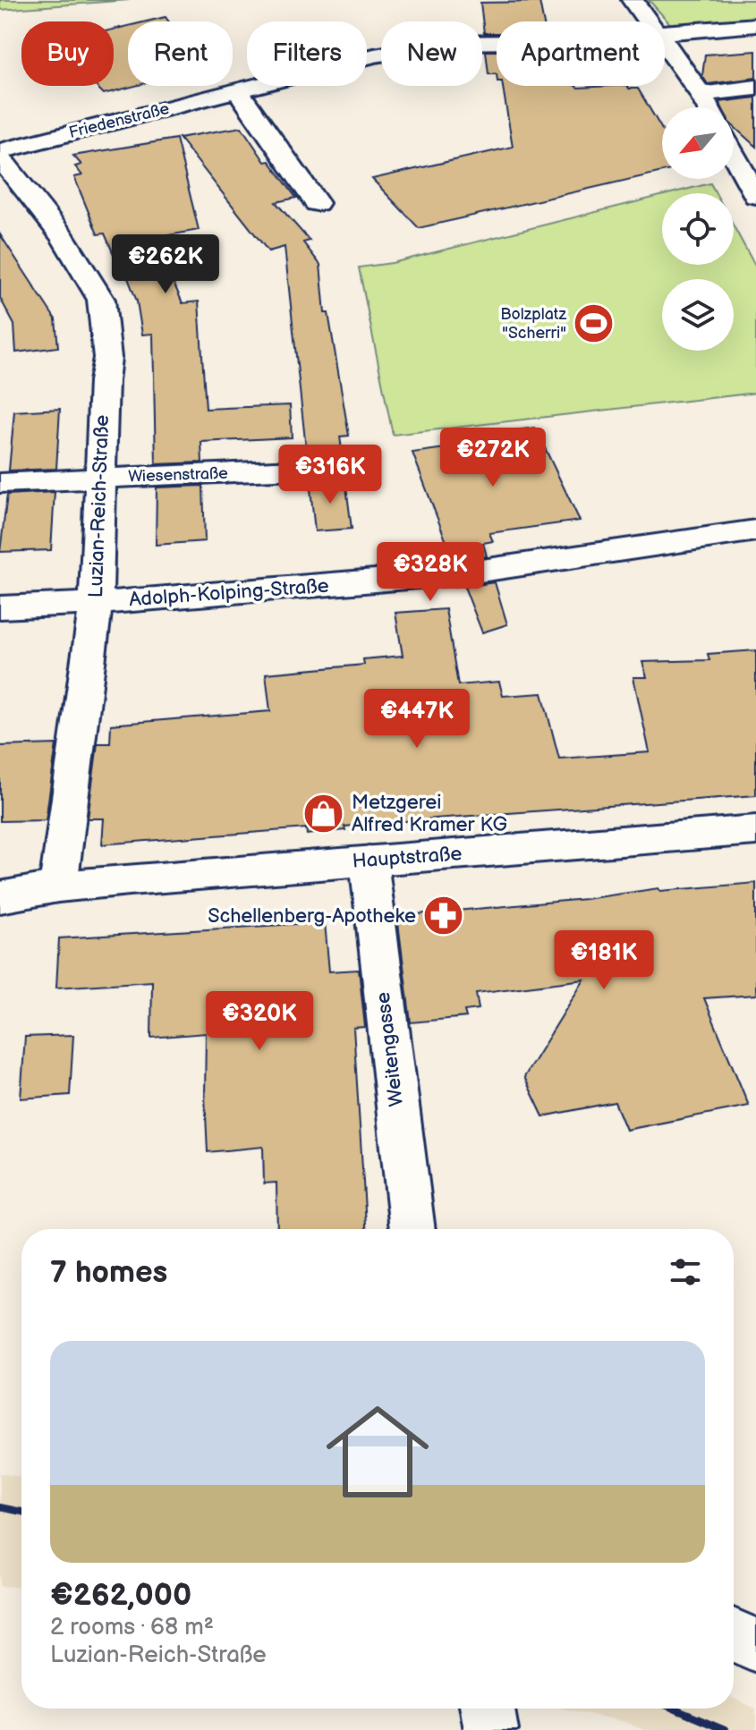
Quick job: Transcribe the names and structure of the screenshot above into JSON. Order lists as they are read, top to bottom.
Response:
{
  "streets": {
    "main road": ["Hauptstraße"],
    "street": [
      "Friedenstraße",
      "Wiesenstraße",
      "Luzian-Reich-Straße",
      "Adolph-Kolping-Straße",
      "Weitengasse"
    ]
  },
  "crossings": [
    ["Wiesenstraße", "Luzian-Reich-Straße"],
    ["Luzian-Reich-Straße", "Adolph-Kolping-Straße"],
    ["Luzian-Reich-Straße", "Hauptstraße"],
    ["Hauptstraße", "Weitengasse"]
  ],
  "places": {
    "sports": ["Bolzplatz \"Scherri\""],
    "shop": ["Metzgerei Alfred Kramer KG"],
    "pharmacy": ["Schellenberg-Apotheke"]
  },
  "north": "bottom left",
  "page": {
    "chip": [
      "Buy",
      "Rent",
      "Filters",
      "New",
      "Apartment"
    ],
    "price": [
      "€262K",
      "€272K",
      "€316K",
      "€328K",
      "€447K",
      "€181K",
      "€320K"
    ],
    "heading": "7 homes",
    "list": [
      {
        "name": "€262,000",
        "note": "2 rooms · 68 m² · Luzian-Reich-Straße"
      }
    ]
  }
}
